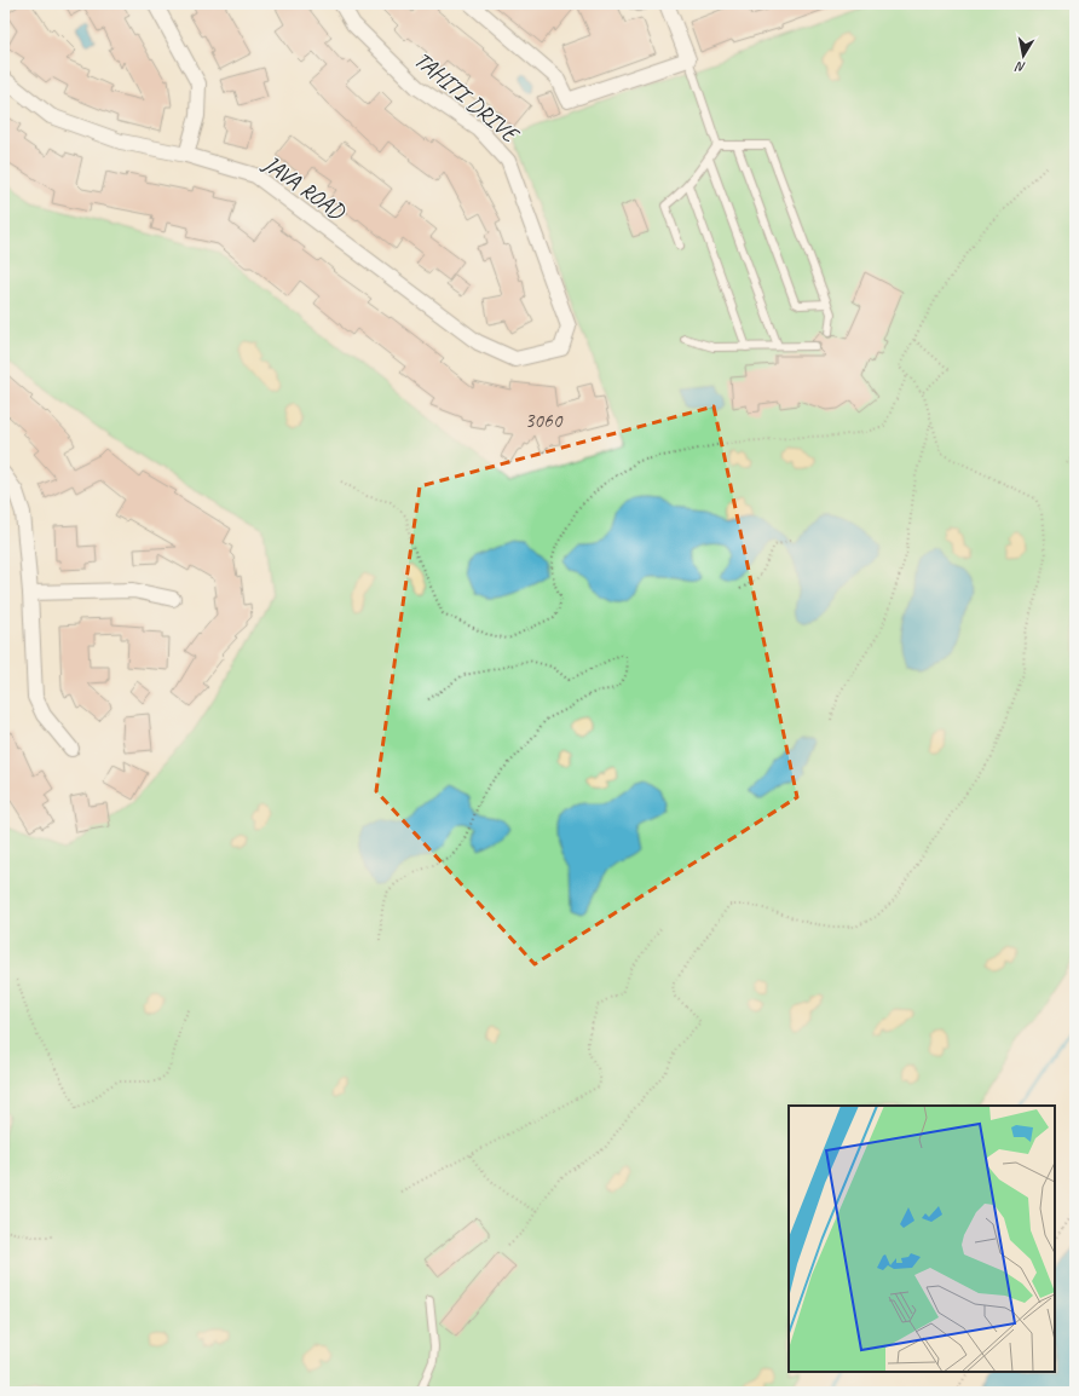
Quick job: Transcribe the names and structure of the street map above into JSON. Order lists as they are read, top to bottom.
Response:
{
  "streets": {
    "street": ["TAHITI DRIVE", "JAVA ROAD"]
  },
  "crossings": [
    ["TAHITI DRIVE", "JAVA ROAD"]
  ],
  "house_numbers": ["3060"],
  "north": "bottom"
}
